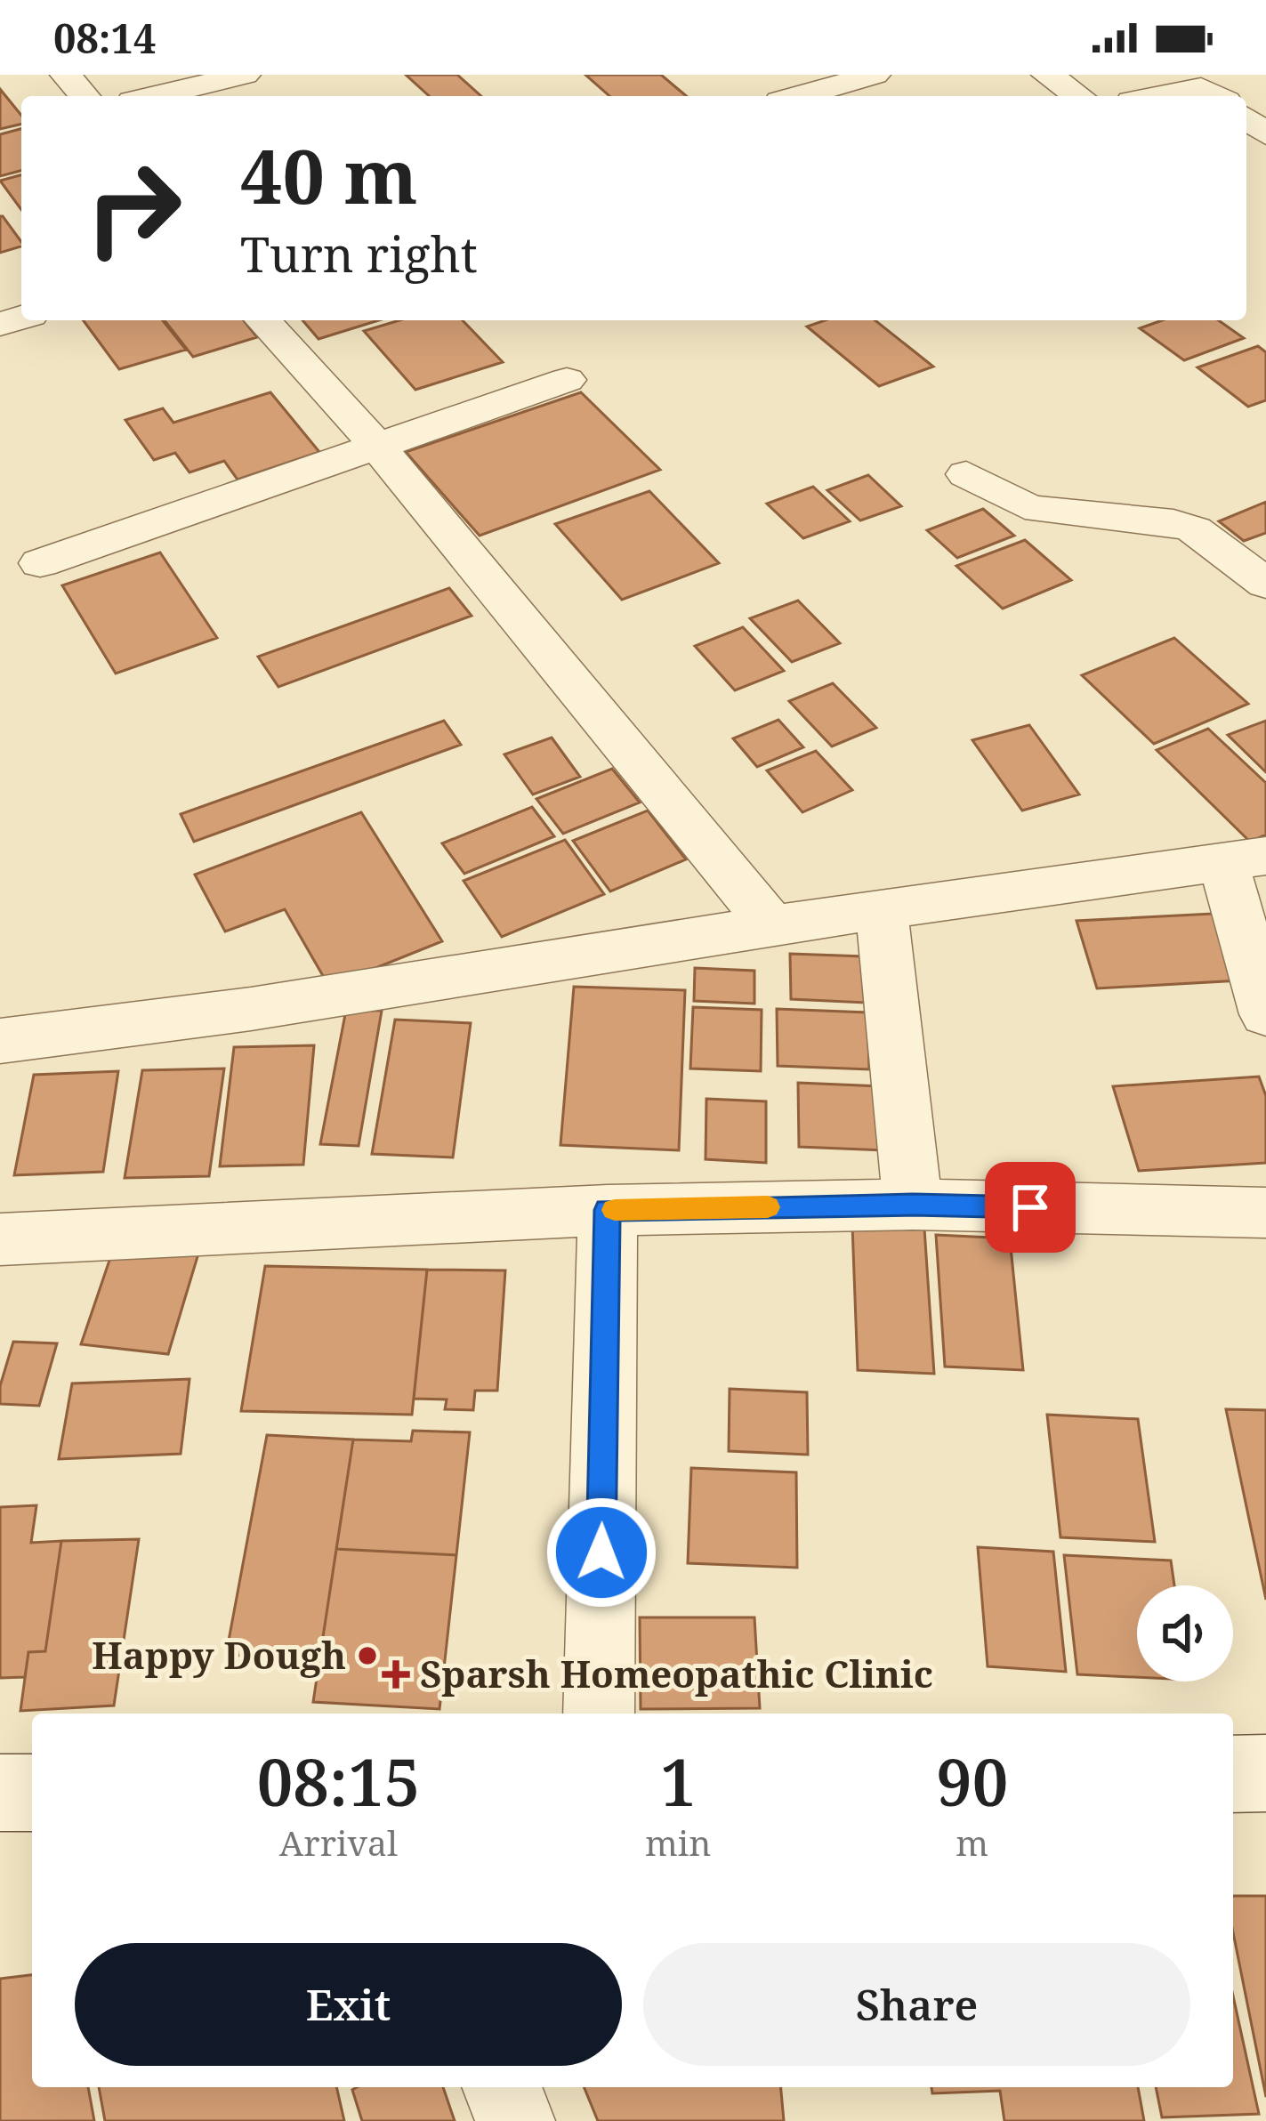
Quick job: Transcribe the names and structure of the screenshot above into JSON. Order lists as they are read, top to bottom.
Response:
{
  "places": {
    "other": ["Happy Dough"],
    "health": ["Sparsh Homeopathic Clinic"]
  },
  "page": {
    "status": "08:14",
    "turn": ["40 m", "Turn right"],
    "eta": [
      "08:15",
      "Arrival",
      "1",
      "min",
      "90",
      "m"
    ],
    "buttons": ["Exit", "Share"]
  }
}
